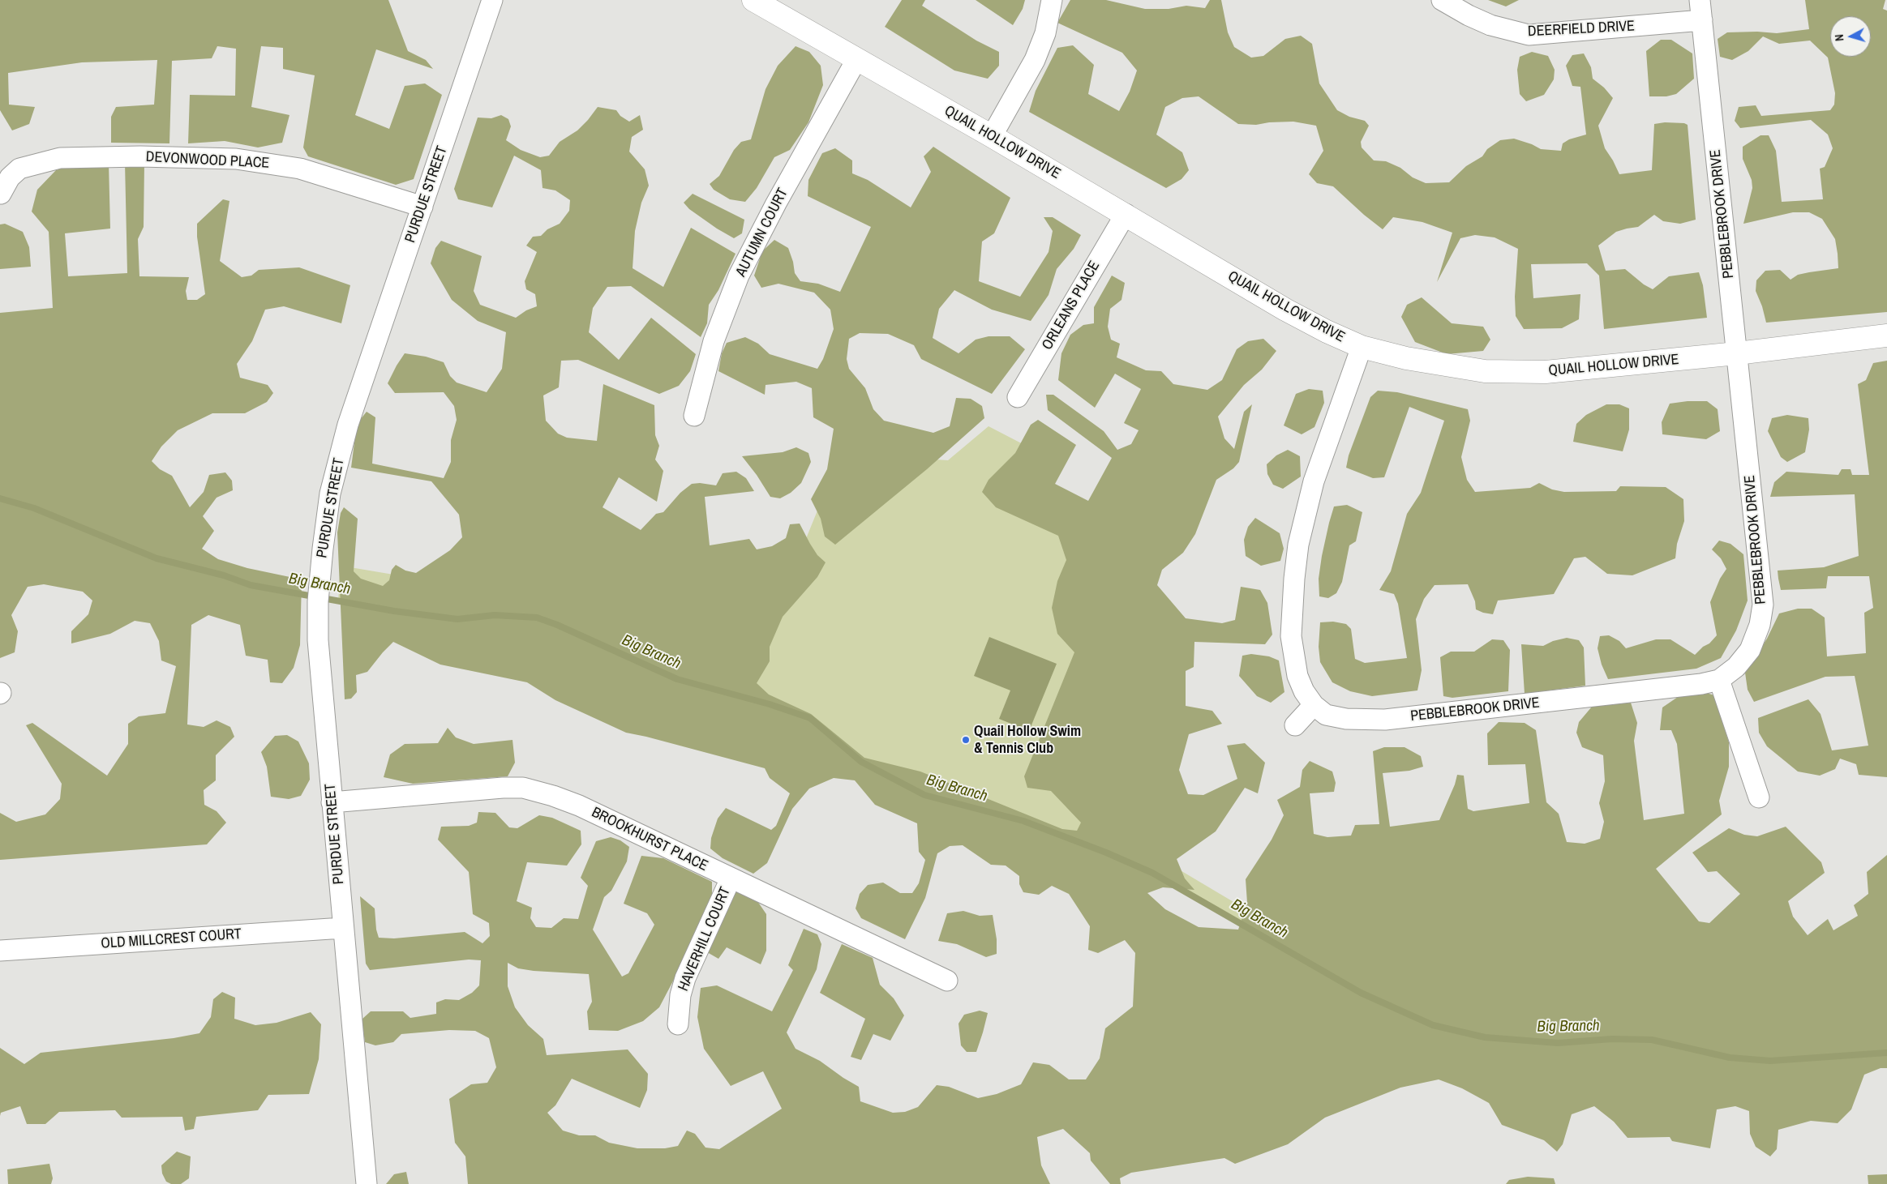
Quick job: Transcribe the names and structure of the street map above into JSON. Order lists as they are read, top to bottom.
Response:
{
  "streets": {
    "street": [
      "DEERFIELD DRIVE",
      "QUAIL HOLLOW DRIVE",
      "DEVONWOOD PLACE",
      "PURDUE STREET",
      "PEBBLEBROOK DRIVE",
      "AUTUMN COURT",
      "ORLEANS PLACE",
      "BROOKHURST PLACE",
      "OLD MILLCREST COURT",
      "HAVERHILL COURT"
    ]
  },
  "crossings": [
    ["DEERFIELD DRIVE", "PEBBLEBROOK DRIVE"],
    ["QUAIL HOLLOW DRIVE", "PEBBLEBROOK DRIVE"],
    ["QUAIL HOLLOW DRIVE", "AUTUMN COURT"],
    ["QUAIL HOLLOW DRIVE", "ORLEANS PLACE"],
    ["DEVONWOOD PLACE", "PURDUE STREET"],
    ["PURDUE STREET", "BROOKHURST PLACE"],
    ["PURDUE STREET", "OLD MILLCREST COURT"],
    ["BROOKHURST PLACE", "HAVERHILL COURT"]
  ],
  "water": ["Big Branch"],
  "places": ["Quail Hollow Swim & Tennis Club"],
  "north": "left"
}
